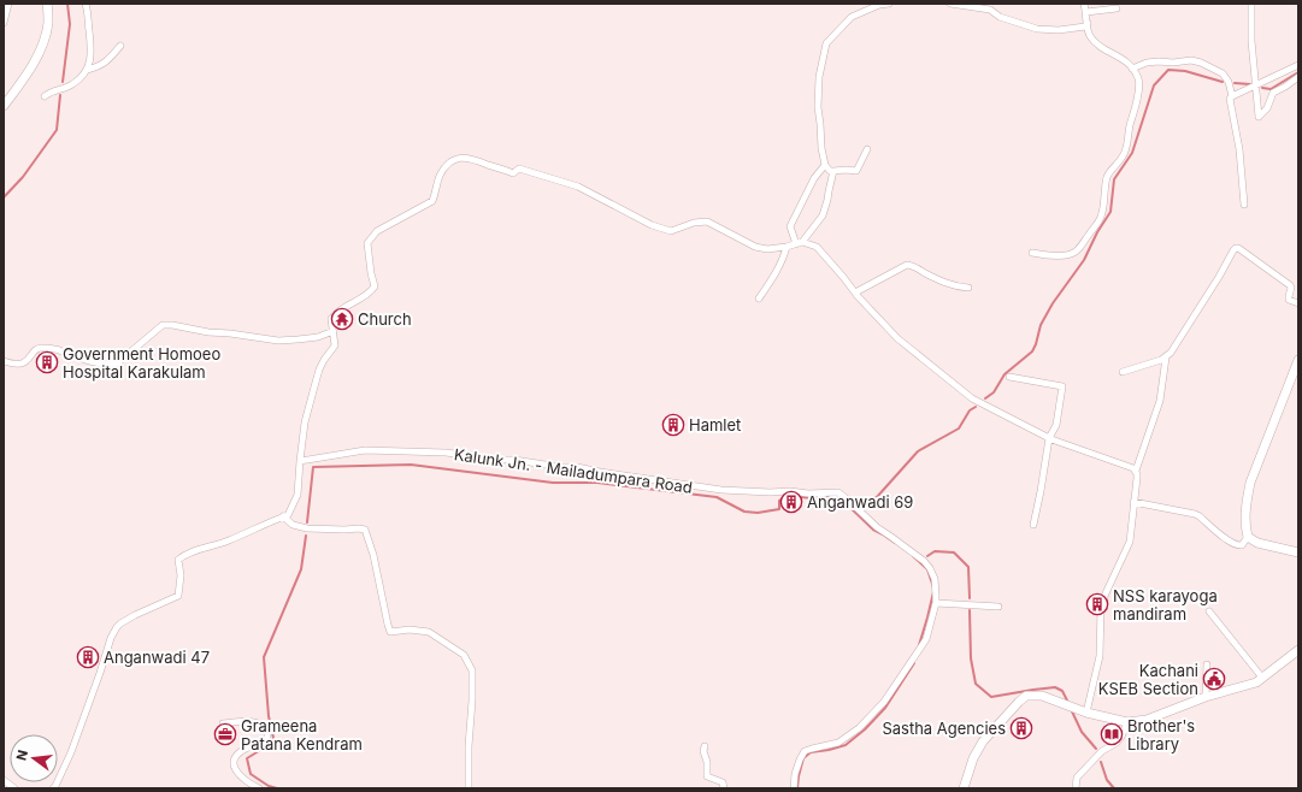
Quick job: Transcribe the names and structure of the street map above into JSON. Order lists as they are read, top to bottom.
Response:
{
  "streets": {
    "street": ["Kalunk Jn. - Mailadumpara Road"]
  },
  "places": {
    "temple": ["Church"],
    "building": [
      "Government Homoeo Hospital Karakulam",
      "Hamlet",
      "Anganwadi 69",
      "NSS karayoga mandiram",
      "Anganwadi 47",
      "Sastha Agencies"
    ],
    "public building": ["Kachani KSEB Section"],
    "office": ["Grameena Patana Kendram"],
    "library": ["Brother's Library"]
  },
  "north": "left"
}
